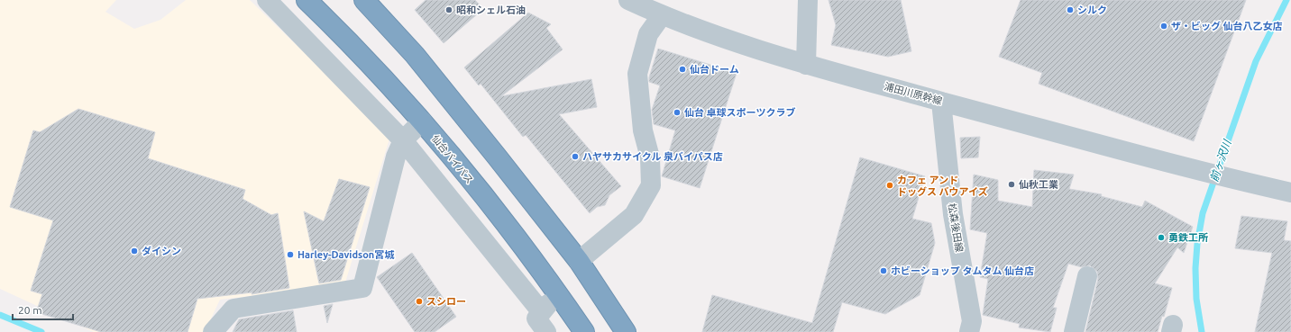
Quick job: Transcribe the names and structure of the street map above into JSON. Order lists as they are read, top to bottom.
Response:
{
  "streets": {
    "highway": ["仙台バイパス"],
    "street": ["浦田川原幹線", "松森後田線"]
  },
  "crossings": [
    ["浦田川原幹線", "松森後田線"]
  ],
  "water": ["前ヶ沢川"],
  "places": [
    "昭和シェル石油",
    "シルク",
    "ザ・ビッグ 仙台八乙女店",
    "仙台ドーム",
    "仙台 卓球スポーツクラブ",
    "ハヤサカサイクル 泉バイパス店",
    "仙秋工業",
    "カフェ アンド ドッグス バウアイズ",
    "勇鉄工所",
    "ダイシン",
    "Harley-Davidson宮城",
    "ホビーショップ タムタム 仙台店",
    "スシロー"
  ],
  "scale_bar": "20 m"
}
